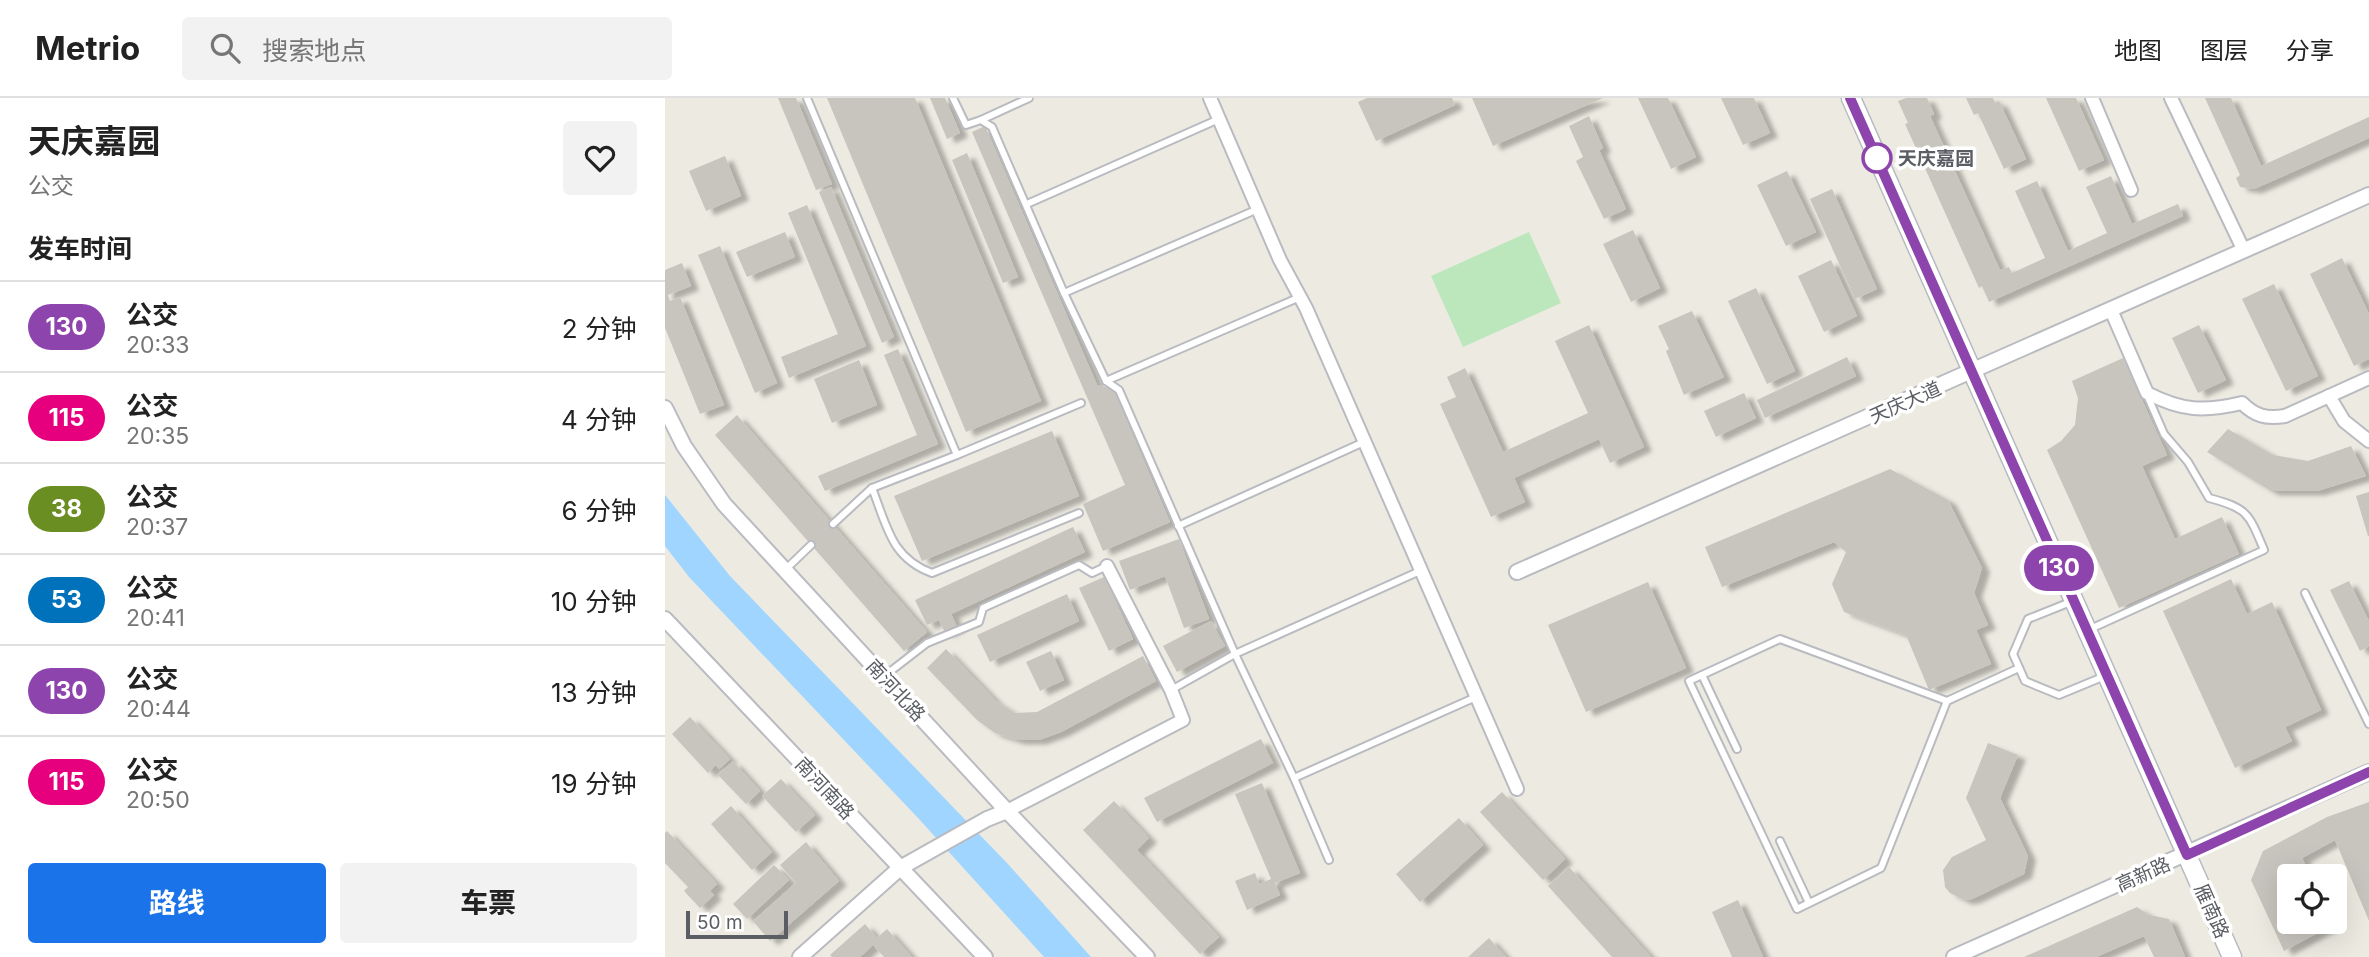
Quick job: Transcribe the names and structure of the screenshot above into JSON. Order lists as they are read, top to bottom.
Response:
{
  "streets": {
    "main road": ["雁南路"],
    "street": [
      "天庆大道",
      "南河北路",
      "南河南路",
      "高新路"
    ]
  },
  "crossings": [
    ["天庆大道", "雁南路"],
    ["高新路", "雁南路"]
  ],
  "places": ["天庆嘉园"],
  "lines": ["bus line 130"],
  "scale_bar": "50 m",
  "page": {
    "header": "Metrio",
    "search": "搜索地点",
    "nav": ["地图", "图层", "分享"],
    "heading": [
      ["天庆嘉园", "公交"],
      "发车时间"
    ],
    "on_map": "130",
    "list": [
      {
        "mark": "130",
        "name": "公交",
        "note": "20:33",
        "value": "2 分钟"
      },
      {
        "mark": "115",
        "name": "公交",
        "note": "20:35",
        "value": "4 分钟"
      },
      {
        "mark": "38",
        "name": "公交",
        "note": "20:37",
        "value": "6 分钟"
      },
      {
        "mark": "53",
        "name": "公交",
        "note": "20:41",
        "value": "10 分钟"
      },
      {
        "mark": "130",
        "name": "公交",
        "note": "20:44",
        "value": "13 分钟"
      },
      {
        "mark": "115",
        "name": "公交",
        "note": "20:50",
        "value": "19 分钟"
      }
    ],
    "buttons": ["路线", "车票"],
    "scale": "50 m"
  }
}
